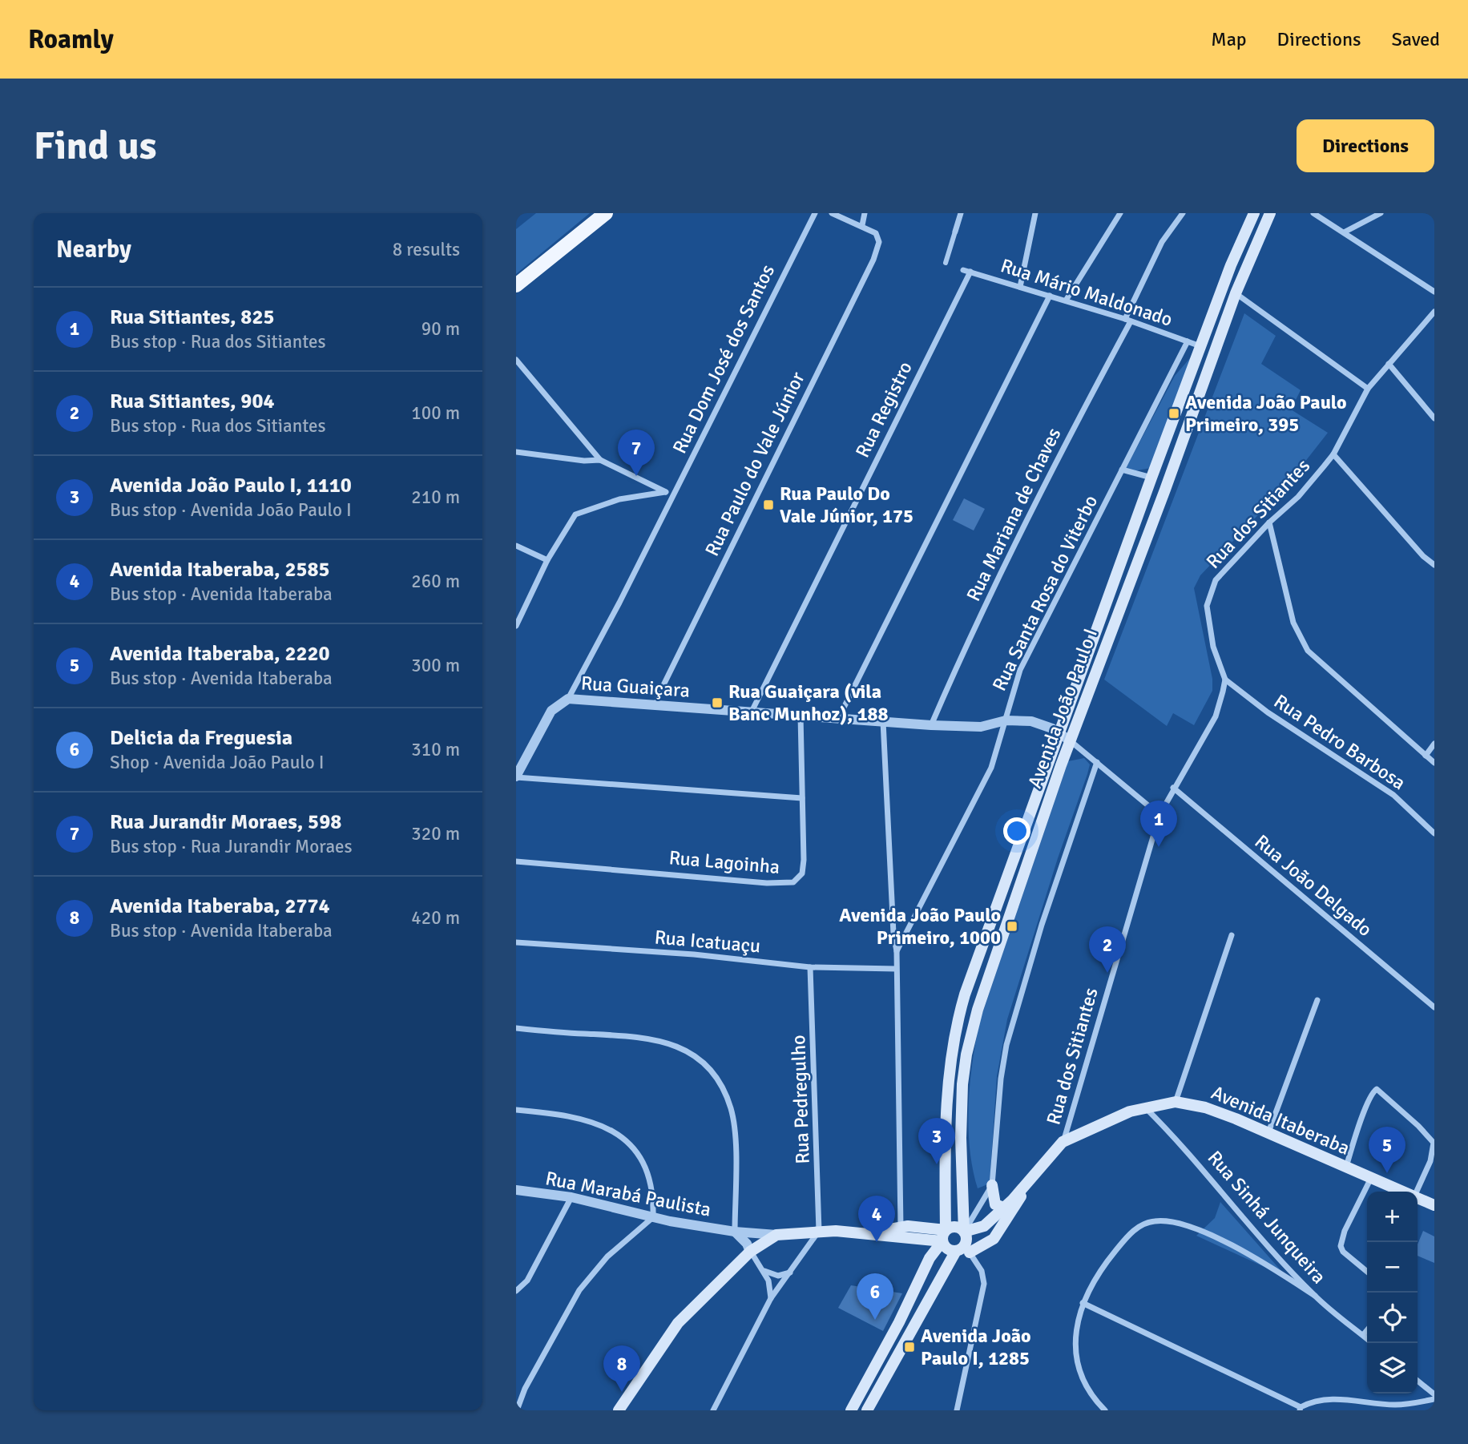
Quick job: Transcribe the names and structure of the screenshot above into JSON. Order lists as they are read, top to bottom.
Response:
{
  "streets": {
    "main road": ["Avenida João Paulo I", "Avenida Itaberaba"],
    "street": [
      "Rua Mário Maldonado",
      "Rua Dom José dos Santos",
      "Rua Registro",
      "Rua Paulo do Vale Júnior",
      "Rua dos Sitiantes",
      "Rua Mariana de Chaves",
      "Rua Santa Rosa do Viterbo",
      "Rua Guaiçara",
      "Rua Pedro Barbosa",
      "Rua Lagoinha",
      "Rua João Delgado",
      "Rua Icatuaçu",
      "Rua Pedregulho",
      "Rua Marabá Paulista",
      "Rua Sinhá Junqueira"
    ]
  },
  "crossings": [
    ["Rua Mário Maldonado", "Rua Registro"],
    ["Rua Mário Maldonado", "Rua Mariana de Chaves"],
    ["Rua Mário Maldonado", "Rua Santa Rosa do Viterbo"],
    ["Rua Mário Maldonado", "Avenida João Paulo I"],
    ["Rua Dom José dos Santos", "Rua Guaiçara"],
    ["Rua Registro", "Rua Guaiçara"],
    ["Rua Paulo do Vale Júnior", "Rua Guaiçara"],
    ["Rua dos Sitiantes", "Rua Guaiçara"],
    ["Rua dos Sitiantes", "Rua Pedro Barbosa"],
    ["Rua dos Sitiantes", "Rua João Delgado"],
    ["Rua dos Sitiantes", "Avenida Itaberaba"],
    ["Rua Mariana de Chaves", "Rua Guaiçara"],
    ["Rua Santa Rosa do Viterbo", "Rua Guaiçara"],
    ["Rua Guaiçara", "Avenida João Paulo I"],
    ["Rua Guaiçara", "Rua Lagoinha"],
    ["Avenida João Paulo I", "Avenida Itaberaba"],
    ["Rua Icatuaçu", "Rua Pedregulho"],
    ["Avenida Itaberaba", "Rua Sinhá Junqueira"]
  ],
  "places": {
    "transit": [
      "Avenida João Paulo Primeiro, 395",
      "Rua Paulo Do Vale Júnior, 175",
      "Rua Guaiçara (vila Banc Munhoz), 188",
      "Avenida João Paulo Primeiro, 1000",
      "Avenida João Paulo I, 1285"
    ]
  },
  "page": {
    "header": "Roamly",
    "nav": ["Map", "Directions", "Saved"],
    "buttons": "Directions",
    "title": "Find us",
    "heading": ["Nearby", "8 results"],
    "list": [
      {
        "mark": "1",
        "name": "Rua Sitiantes, 825",
        "note": "Bus stop · Rua dos Sitiantes",
        "value": "90 m"
      },
      {
        "mark": "2",
        "name": "Rua Sitiantes, 904",
        "note": "Bus stop · Rua dos Sitiantes",
        "value": "100 m"
      },
      {
        "mark": "3",
        "name": "Avenida João Paulo I, 1110",
        "note": "Bus stop · Avenida João Paulo I",
        "value": "210 m"
      },
      {
        "mark": "4",
        "name": "Avenida Itaberaba, 2585",
        "note": "Bus stop · Avenida Itaberaba",
        "value": "260 m"
      },
      {
        "mark": "5",
        "name": "Avenida Itaberaba, 2220",
        "note": "Bus stop · Avenida Itaberaba",
        "value": "300 m"
      },
      {
        "mark": "6",
        "name": "Delicia da Freguesia",
        "note": "Shop · Avenida João Paulo I",
        "value": "310 m"
      },
      {
        "mark": "7",
        "name": "Rua Jurandir Moraes, 598",
        "note": "Bus stop · Rua Jurandir Moraes",
        "value": "320 m"
      },
      {
        "mark": "8",
        "name": "Avenida Itaberaba, 2774",
        "note": "Bus stop · Avenida Itaberaba",
        "value": "420 m"
      }
    ],
    "pins": [
      "7",
      "1",
      "2",
      "3",
      "5",
      "4",
      "6",
      "8"
    ],
    "map_buttons": ["+", "−"]
  }
}
